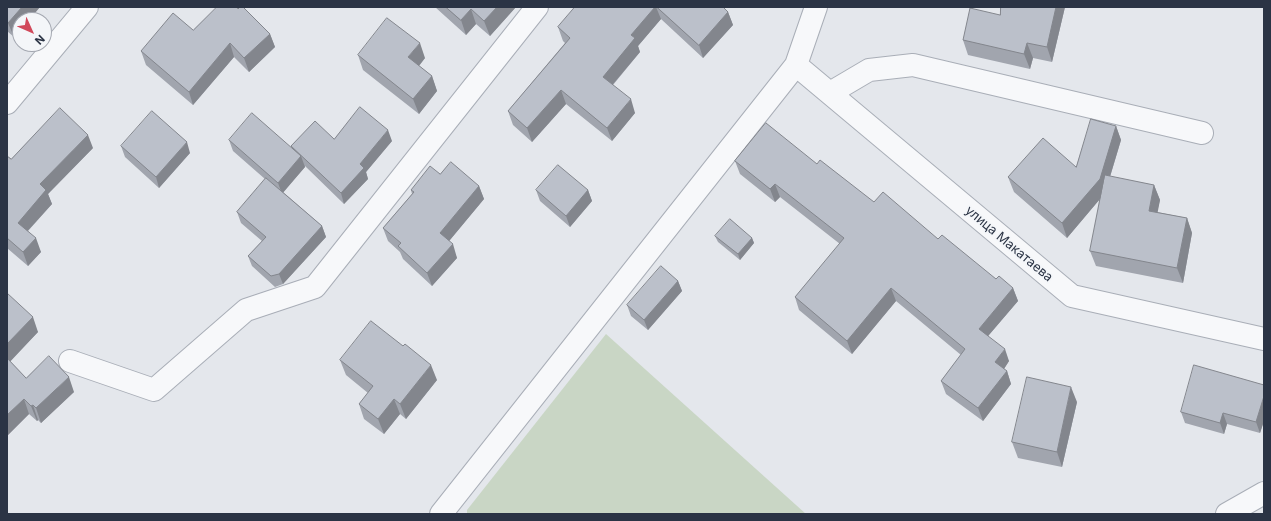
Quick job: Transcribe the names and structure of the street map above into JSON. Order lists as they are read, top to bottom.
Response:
{
  "streets": {
    "street": ["улица Макатаева"]
  },
  "north": "bottom right"
}
